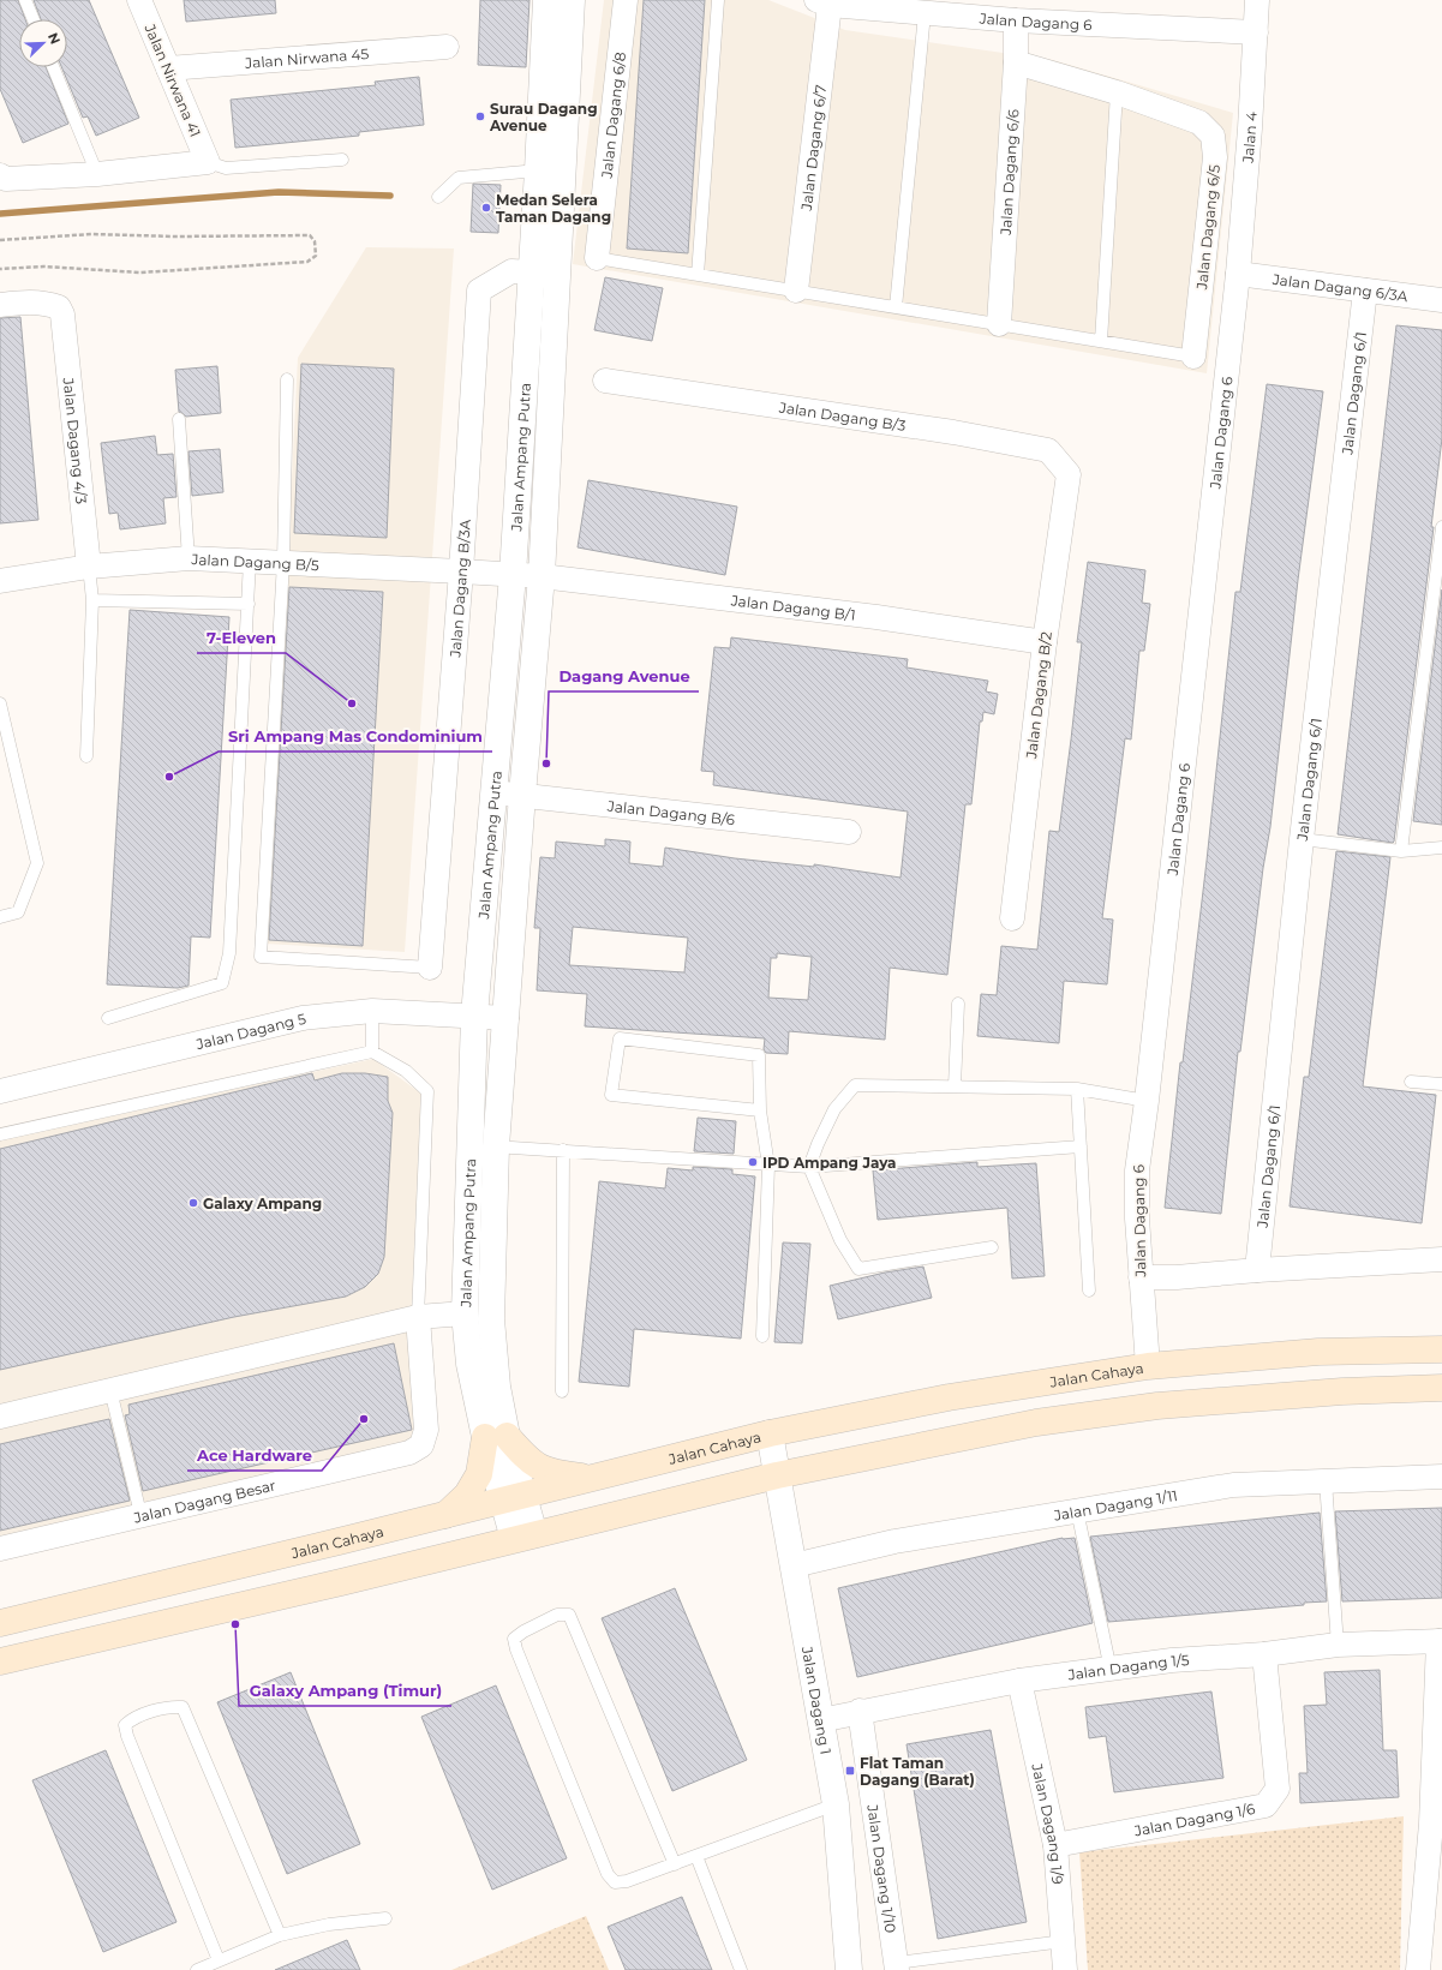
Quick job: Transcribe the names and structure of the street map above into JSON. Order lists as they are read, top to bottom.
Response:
{
  "streets": {
    "main road": ["Jalan Cahaya"],
    "street": [
      "Jalan Dagang 6",
      "Jalan Nirwana 45",
      "Jalan Nirwana 41",
      "Jalan Dagang 6/8",
      "Jalan 4",
      "Jalan Dagang 6/7",
      "Jalan Dagang 6/6",
      "Jalan Dagang 6/5",
      "Jalan Dagang 6/3A",
      "Jalan Dagang 6/1",
      "Jalan Dagang B/3",
      "Jalan Dagang 4/3",
      "Jalan Ampang Putra",
      "Jalan Dagang B/5",
      "Jalan Dagang B/3A",
      "Jalan Dagang B/1",
      "Jalan Dagang B/2",
      "Jalan Dagang B/6",
      "Jalan Dagang 5",
      "Jalan Dagang Besar",
      "Jalan Dagang 1/11",
      "Jalan Dagang 1/5",
      "Jalan Dagang 1",
      "Jalan Dagang 1/6",
      "Jalan Dagang 1/9",
      "Jalan Dagang 1/10"
    ]
  },
  "crossings": [
    ["Jalan Dagang 6", "Jalan 4"],
    ["Jalan Dagang 6", "Jalan Dagang 6/7"],
    ["Jalan Dagang 6", "Jalan Dagang 6/6"],
    ["Jalan Dagang 6", "Jalan Dagang 6/3A"],
    ["Jalan Dagang 6", "Jalan Cahaya"],
    ["Jalan Nirwana 45", "Jalan Nirwana 41"],
    ["Jalan 4", "Jalan Dagang 6/3A"],
    ["Jalan Dagang 6/6", "Jalan Dagang 6/5"],
    ["Jalan Dagang 6/3A", "Jalan Dagang 6/1"],
    ["Jalan Dagang B/3", "Jalan Dagang B/2"],
    ["Jalan Dagang 4/3", "Jalan Dagang B/5"],
    ["Jalan Ampang Putra", "Jalan Dagang B/5"],
    ["Jalan Ampang Putra", "Jalan Dagang B/3A"],
    ["Jalan Ampang Putra", "Jalan Dagang B/1"],
    ["Jalan Ampang Putra", "Jalan Dagang B/6"],
    ["Jalan Ampang Putra", "Jalan Dagang 5"],
    ["Jalan Ampang Putra", "Jalan Cahaya"],
    ["Jalan Dagang B/5", "Jalan Dagang B/3A"],
    ["Jalan Dagang B/5", "Jalan Dagang B/1"],
    ["Jalan Dagang B/1", "Jalan Dagang B/2"],
    ["Jalan Cahaya", "Jalan Dagang 1"],
    ["Jalan Dagang 1/11", "Jalan Dagang 1"],
    ["Jalan Dagang 1/5", "Jalan Dagang 1"],
    ["Jalan Dagang 1/5", "Jalan Dagang 1/6"],
    ["Jalan Dagang 1/5", "Jalan Dagang 1/9"],
    ["Jalan Dagang 1/5", "Jalan Dagang 1/10"],
    ["Jalan Dagang 1/6", "Jalan Dagang 1/9"]
  ],
  "places": {
    "other": [
      "Surau Dagang Avenue",
      "Medan Selera Taman Dagang",
      "7-Eleven",
      "Dagang Avenue",
      "Sri Ampang Mas Condominium",
      "IPD Ampang Jaya",
      "Galaxy Ampang",
      "Ace Hardware",
      "Galaxy Ampang (Timur)"
    ],
    "transit": ["Flat Taman Dagang (Barat)"]
  },
  "north": "top right"
}
